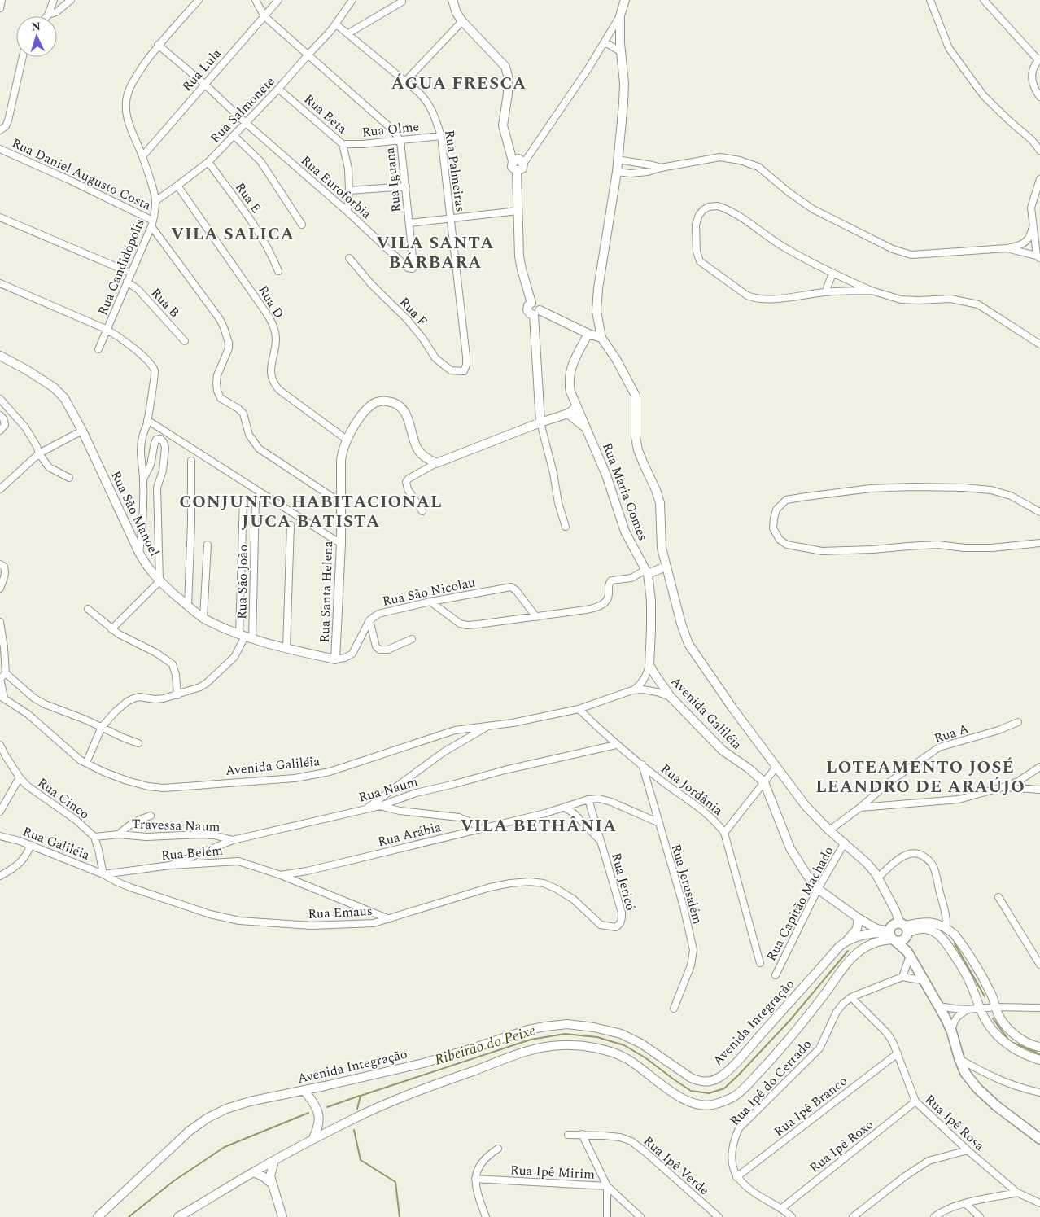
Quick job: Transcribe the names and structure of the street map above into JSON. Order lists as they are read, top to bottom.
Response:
{
  "streets": {
    "street": [
      "Rua Lula",
      "Rua Salmonete",
      "Rua Beta",
      "Rua Olme",
      "Rua Palmeiras",
      "Rua Daniel Augusto Costa",
      "Rua Iguana",
      "Rua Euroforbia",
      "Rua E",
      "Rua Candidópolis",
      "Rua D",
      "Rua B",
      "Rua F",
      "Rua Maria Gomes",
      "Rua São Manoel",
      "Rua São João",
      "Rua Santa Helena",
      "Rua São Nicolau",
      "Avenida Galiléia",
      "Rua A",
      "Rua Naum",
      "Rua Jordânia",
      "Rua Cinco",
      "Travessa Naum",
      "Rua Arábia",
      "Rua Galiléia",
      "Rua Belém",
      "Rua Jericó",
      "Rua Jerusalém",
      "Rua Capitão Machado",
      "Rua Emaus",
      "Avenida Integração",
      "Rua Ipê do Cerrado",
      "Rua Ipê Branco",
      "Rua Ipê Rosa",
      "Rua Ipê Roxo",
      "Rua Ipê Verde",
      "Rua Ipê Mirim"
    ]
  },
  "crossings": [
    ["Rua Lula", "Rua Iguana"],
    ["Rua Lula", "Rua Euroforbia"],
    ["Rua Lula", "Rua Candidópolis"],
    ["Rua Salmonete", "Rua Beta"],
    ["Rua Salmonete", "Rua Palmeiras"],
    ["Rua Salmonete", "Rua Iguana"],
    ["Rua Salmonete", "Rua Euroforbia"],
    ["Rua Salmonete", "Rua E"],
    ["Rua Salmonete", "Rua Candidópolis"],
    ["Rua Salmonete", "Rua D"],
    ["Rua Beta", "Rua Olme"],
    ["Rua Beta", "Rua Euroforbia"],
    ["Rua Olme", "Rua Palmeiras"],
    ["Rua Olme", "Rua Iguana"],
    ["Rua Palmeiras", "Rua F"],
    ["Rua Daniel Augusto Costa", "Rua Candidópolis"],
    ["Rua Iguana", "Rua Euroforbia"],
    ["Rua Euroforbia", "Rua Candidópolis"],
    ["Rua Candidópolis", "Rua B"],
    ["Rua D", "Rua Santa Helena"],
    ["Rua Maria Gomes", "Avenida Galiléia"],
    ["Rua São Manoel", "Rua São João"],
    ["Rua São Manoel", "Rua Santa Helena"],
    ["Rua São Manoel", "Rua São Nicolau"],
    ["Rua Santa Helena", "Rua São Nicolau"],
    ["Avenida Galiléia", "Rua Jordânia"],
    ["Avenida Galiléia", "Rua Capitão Machado"],
    ["Avenida Galiléia", "Avenida Integração"],
    ["Rua Naum", "Rua Jordânia"],
    ["Rua Naum", "Travessa Naum"],
    ["Rua Naum", "Rua Belém"],
    ["Rua Jordânia", "Rua Jerusalém"],
    ["Rua Cinco", "Travessa Naum"],
    ["Rua Cinco", "Rua Galiléia"],
    ["Rua Cinco", "Rua Belém"],
    ["Rua Cinco", "Rua Emaus"],
    ["Rua Arábia", "Rua Belém"],
    ["Rua Arábia", "Rua Jericó"],
    ["Rua Arábia", "Rua Jerusalém"],
    ["Rua Galiléia", "Rua Belém"],
    ["Rua Galiléia", "Rua Emaus"],
    ["Rua Belém", "Rua Emaus"],
    ["Rua Jericó", "Rua Emaus"],
    ["Rua Ipê do Cerrado", "Rua Ipê Branco"],
    ["Rua Ipê do Cerrado", "Rua Ipê Rosa"],
    ["Rua Ipê Branco", "Rua Ipê Rosa"],
    ["Rua Ipê Rosa", "Rua Ipê Roxo"]
  ],
  "districts": [
    "ÁGUA FRESCA",
    "VILA SALICA",
    "VILA SANTA BÁRBARA",
    "CONJUNTO HABITACIONAL JUCA BATISTA",
    "LOTEAMENTO JOSÉ LEANDRO DE ARAÚJO",
    "VILA BETHÂNIA"
  ],
  "water": ["Ribeirão do Peixe"],
  "north": "top"
}
